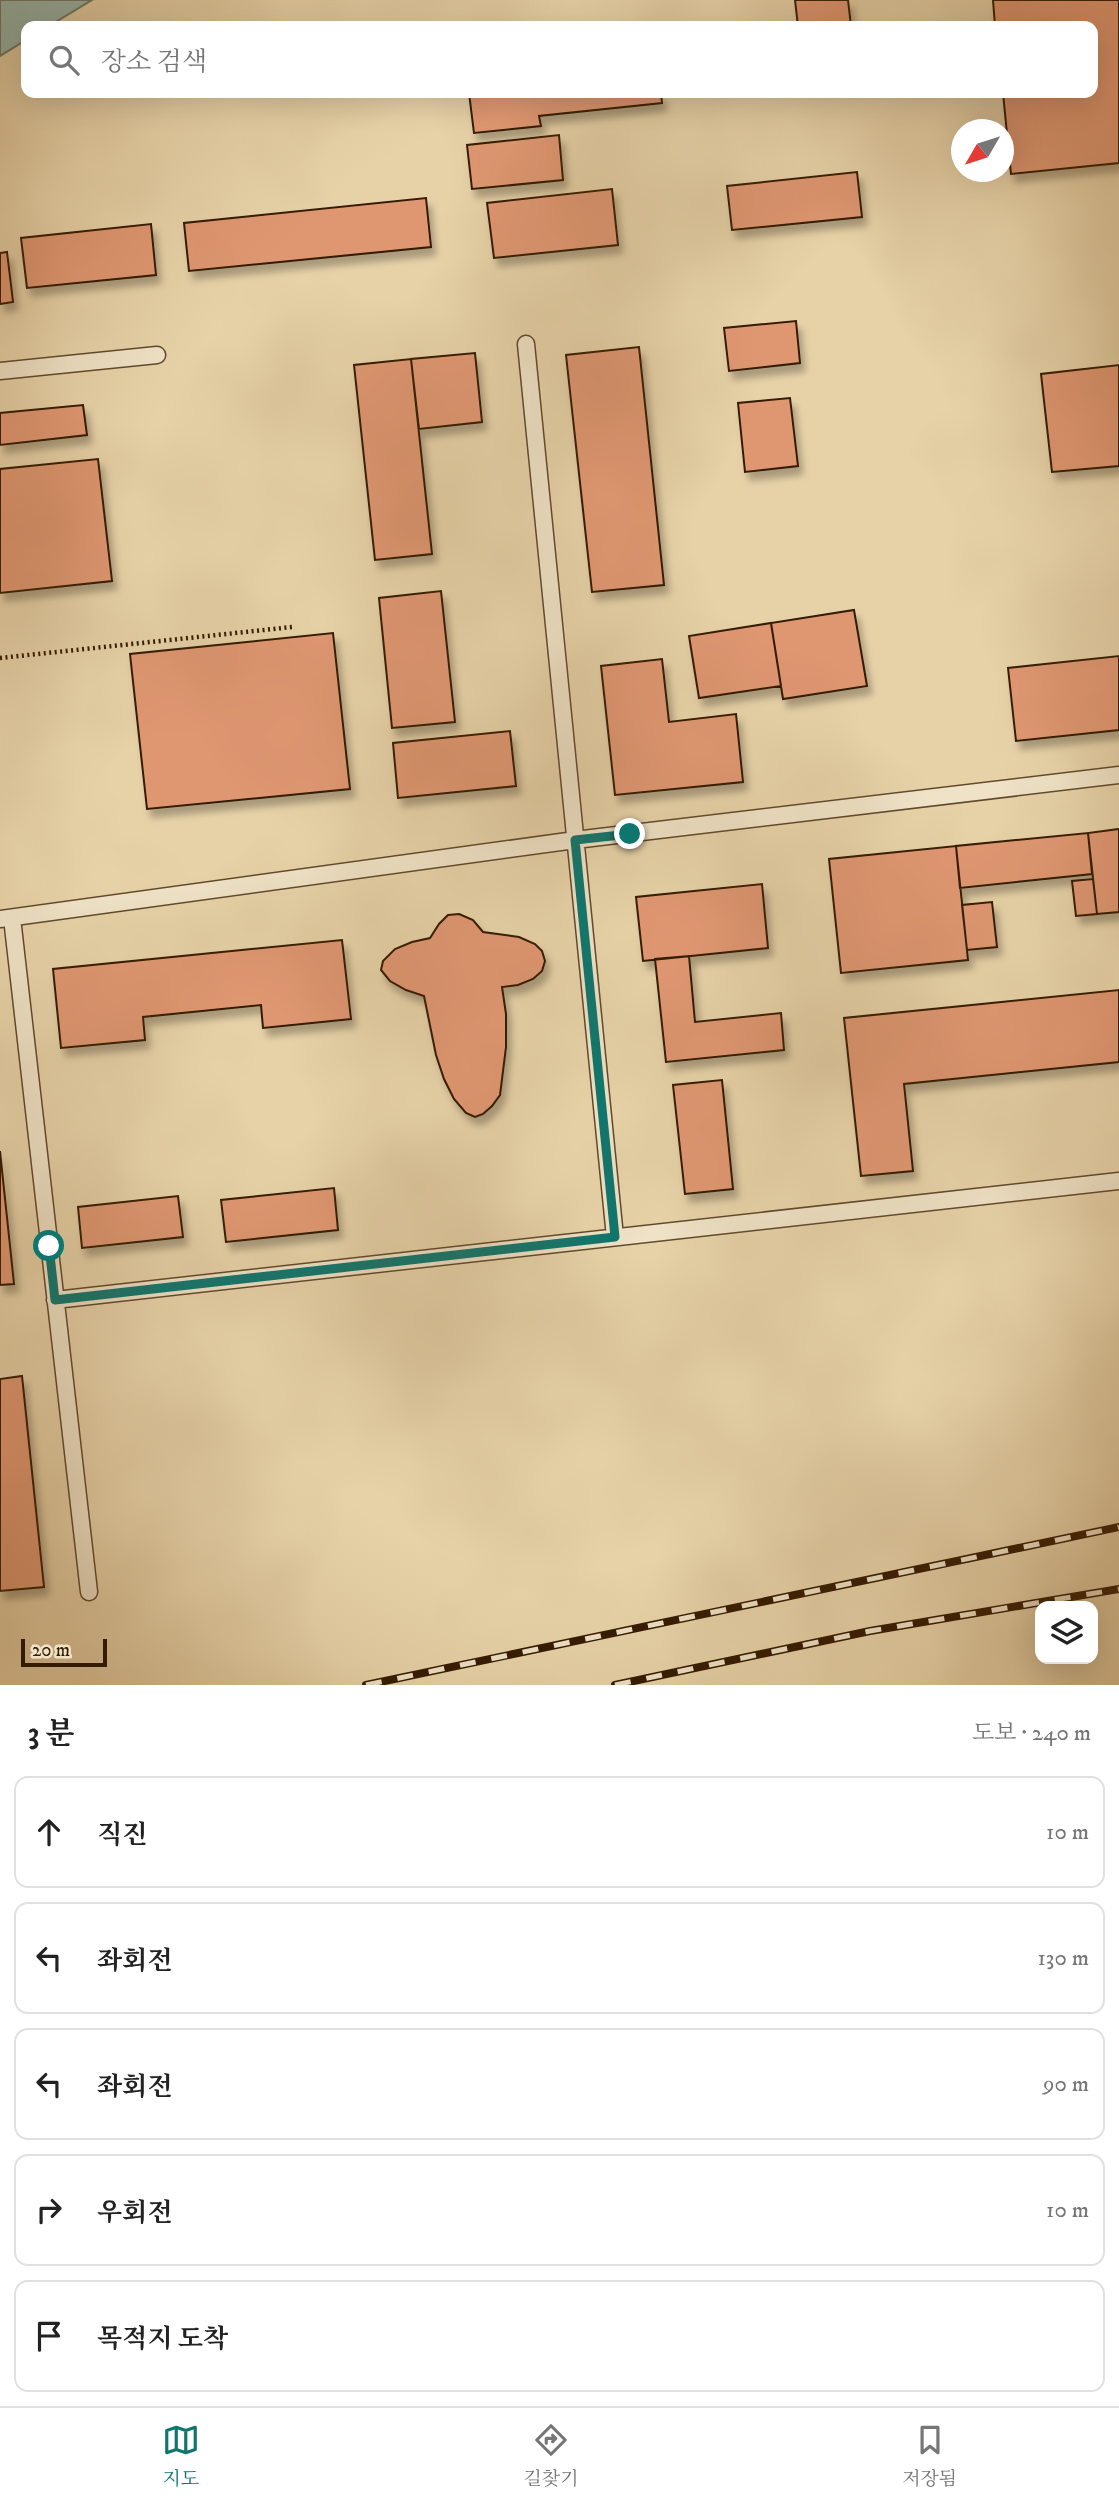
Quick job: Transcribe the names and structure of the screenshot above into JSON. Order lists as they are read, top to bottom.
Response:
{
  "scale_bar": "20 m",
  "north": "bottom left",
  "page": {
    "search": "장소 검색",
    "scale": "20 m",
    "heading": ["3 분", "도보 · 240 m"],
    "list": [
      ["직진", "10 m"],
      ["좌회전", "130 m"],
      ["좌회전", "90 m"],
      ["우회전", "10 m"],
      "목적지 도착"
    ],
    "nav": ["지도", "길찾기", "저장됨"]
  }
}
